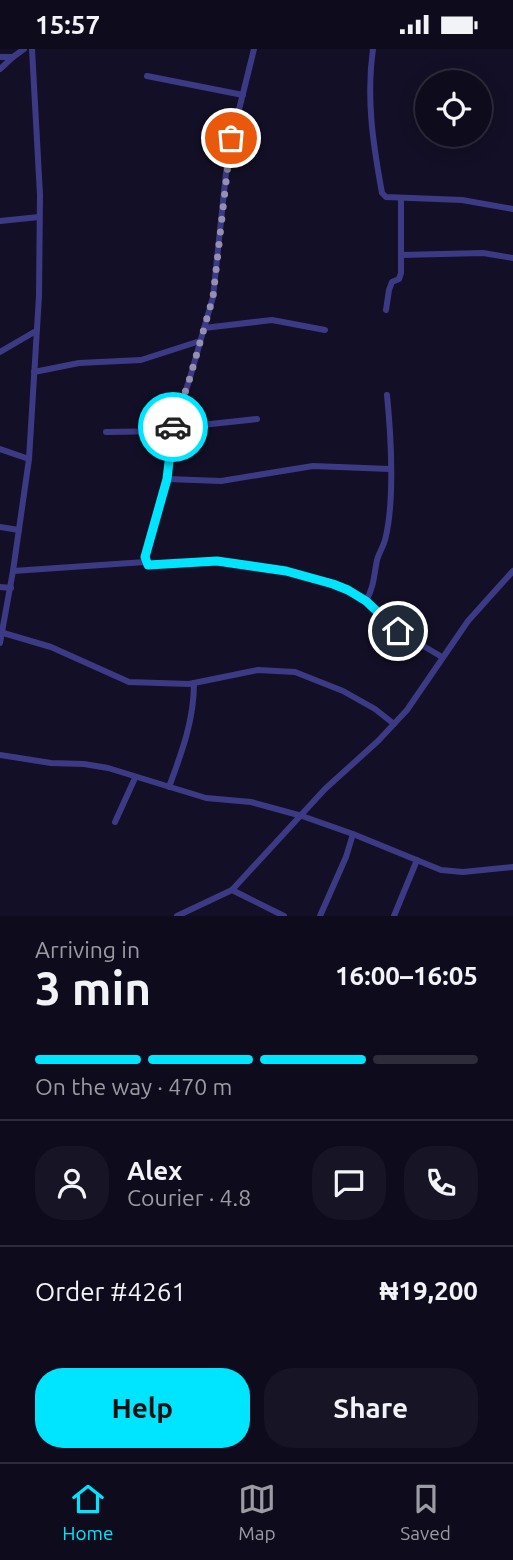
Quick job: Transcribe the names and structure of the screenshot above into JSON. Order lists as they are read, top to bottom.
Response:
{
  "page": {
    "status": "15:57",
    "heading": ["3 min", "Arriving in", "16:00–16:05"],
    "panel": [
      "Alex",
      "Courier · 4.8",
      "Order #4261",
      "₦19,200"
    ],
    "bar": "On the way · 470 m",
    "buttons": ["Help", "Share"],
    "tabs": ["Home", "Map", "Saved"]
  }
}
